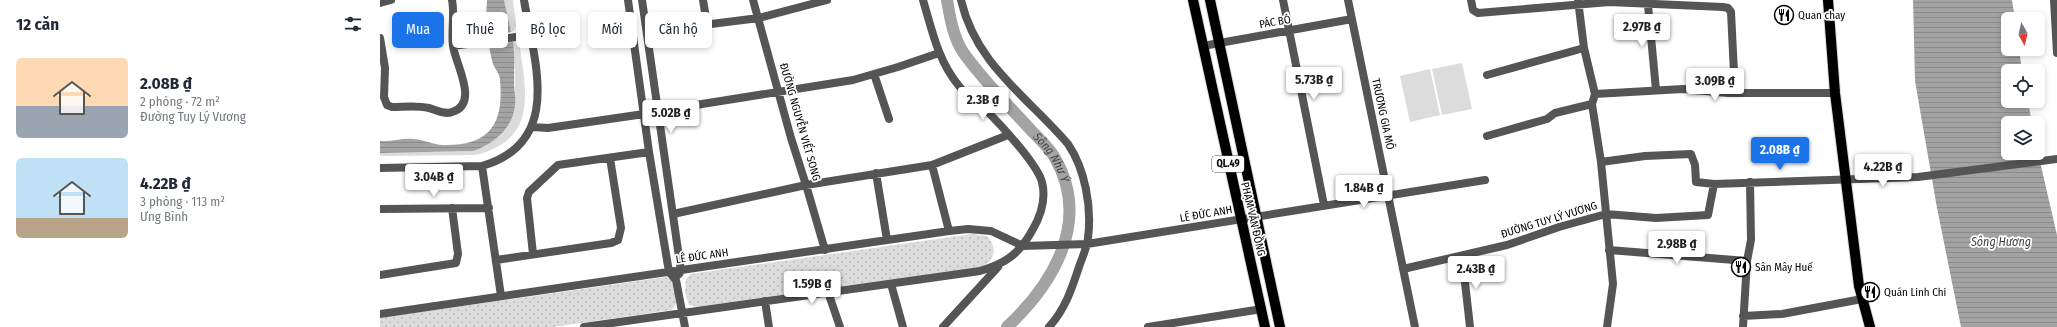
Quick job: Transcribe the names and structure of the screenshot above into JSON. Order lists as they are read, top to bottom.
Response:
{
  "streets": {
    "main road": ["QL.49", "PHẠM VĂN ĐỒNG"],
    "street": [
      "PÁC BÓ",
      "TRƯƠNG GIA MÔ",
      "ĐƯỜNG NGUYỄN VIẾT SONG",
      "LÊ ĐỨC ANH",
      "ĐƯỜNG TUY LÝ VƯƠNG"
    ]
  },
  "crossings": [
    ["PÁC BÓ", "TRƯƠNG GIA MÔ"],
    ["PÁC BÓ", "PHẠM VĂN ĐỒNG"],
    ["TRƯƠNG GIA MÔ", "LÊ ĐỨC ANH"],
    ["TRƯƠNG GIA MÔ", "ĐƯỜNG TUY LÝ VƯƠNG"],
    ["ĐƯỜNG NGUYỄN VIẾT SONG", "LÊ ĐỨC ANH"],
    ["LÊ ĐỨC ANH", "PHẠM VĂN ĐỒNG"]
  ],
  "water": ["Sông Như Ý", "Sông Hương"],
  "places": {
    "restaurant": ["Quan chay", "Sân Mây Huế", "Quán Linh Chi"]
  },
  "north": "bottom",
  "page": {
    "heading": "12 căn",
    "chip": [
      "Mua",
      "Thuê",
      "Bộ lọc",
      "Mới",
      "Căn hộ"
    ],
    "price": [
      "2.97B ₫",
      "5.73B ₫",
      "3.09B ₫",
      "2.3B ₫",
      "5.02B ₫",
      "2.08B ₫",
      "4.22B ₫",
      "3.04B ₫",
      "1.84B ₫",
      "2.98B ₫",
      "2.43B ₫",
      "1.59B ₫"
    ],
    "list": [
      {
        "name": "2.08B ₫",
        "note": "2 phòng · 72 m² · Đường Tuy Lý Vương"
      },
      {
        "name": "4.22B ₫",
        "note": "3 phòng · 113 m² · Ưng Bình"
      }
    ]
  }
}
